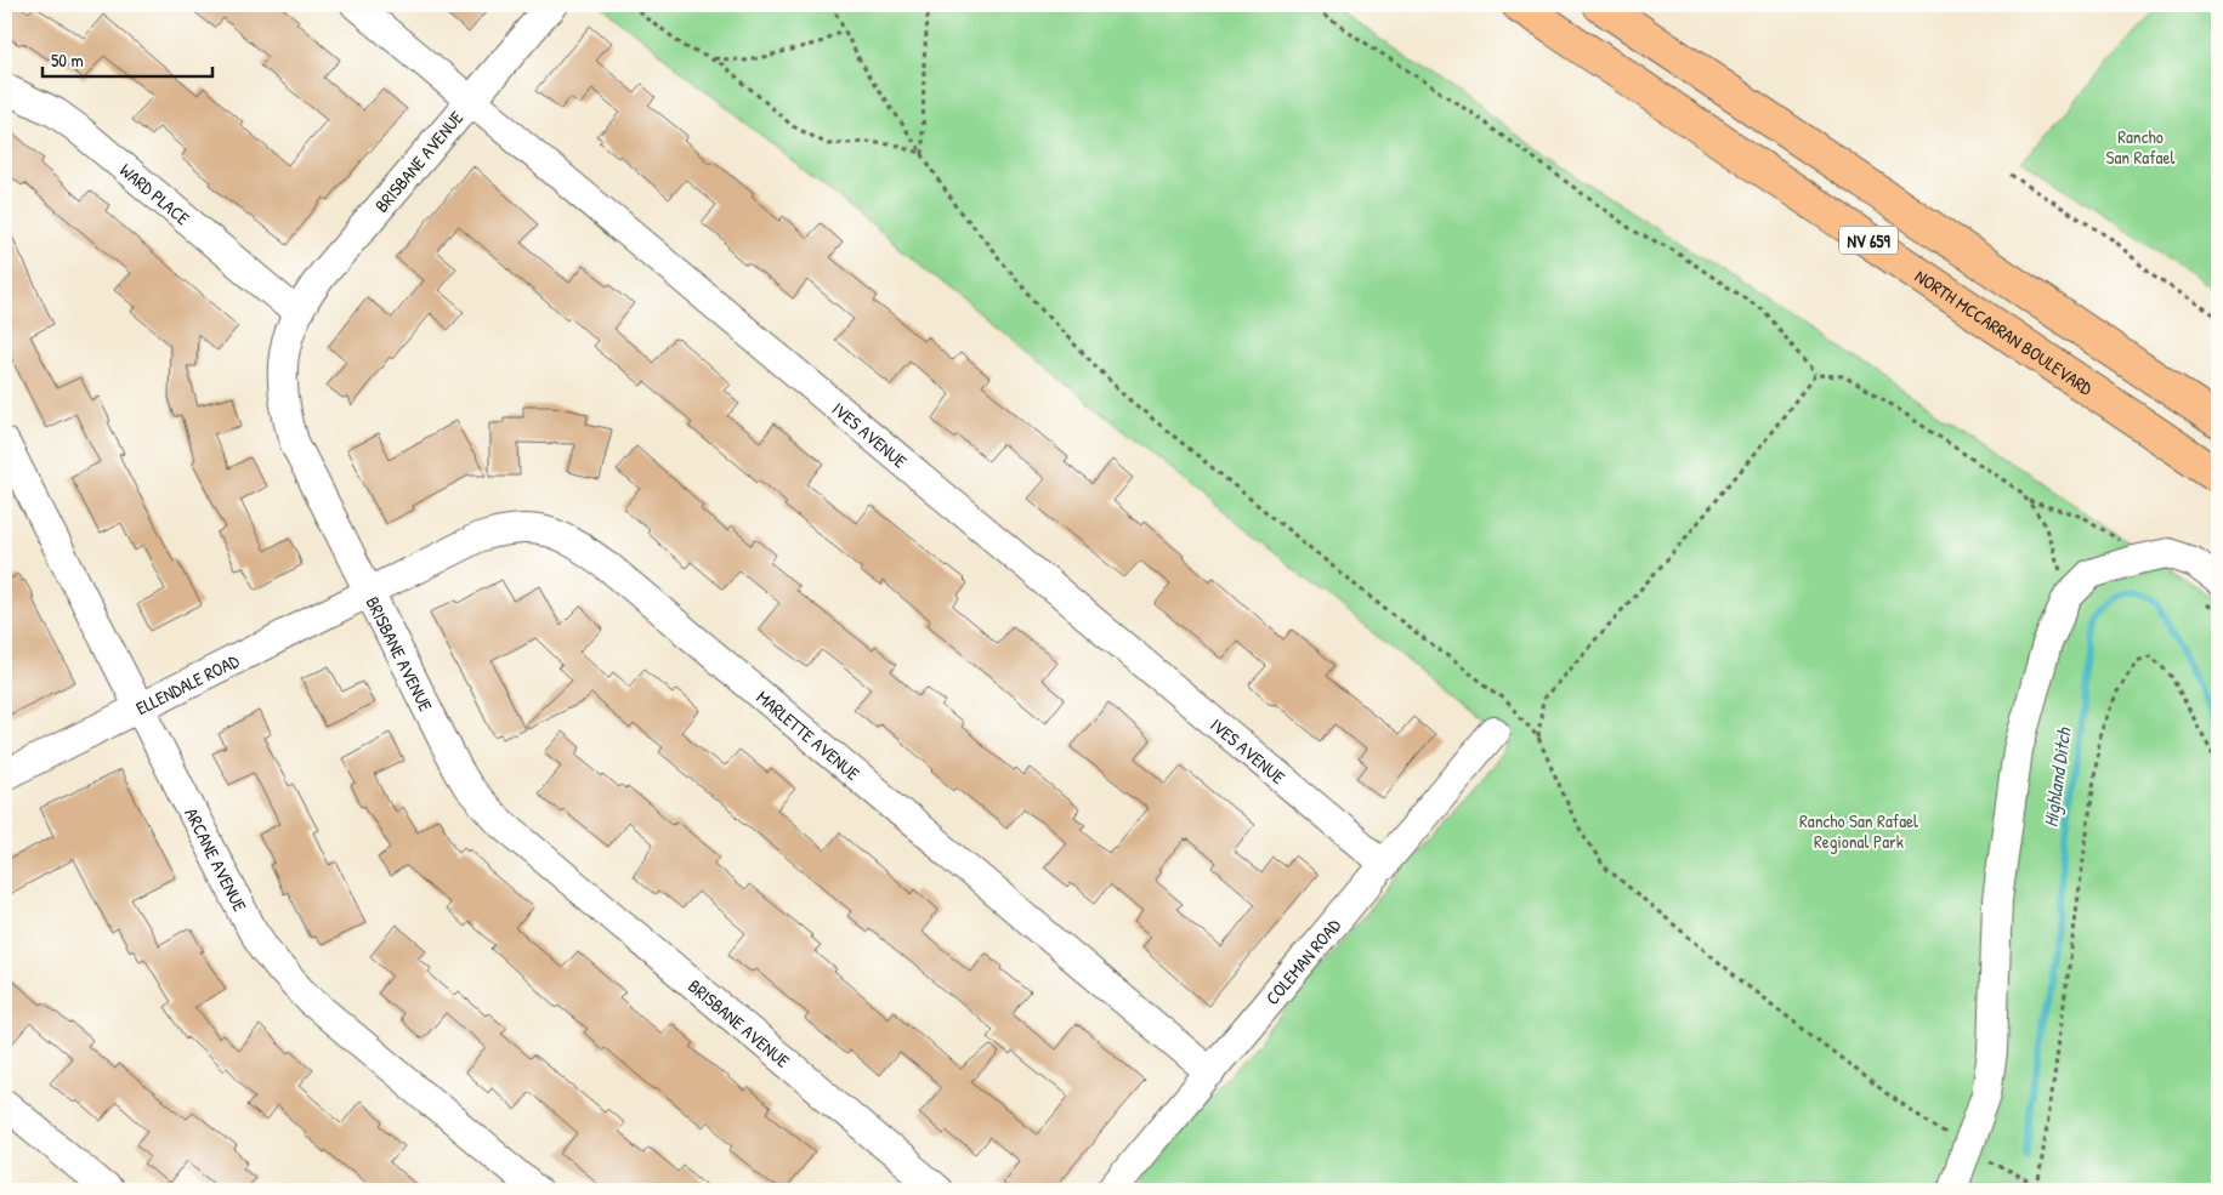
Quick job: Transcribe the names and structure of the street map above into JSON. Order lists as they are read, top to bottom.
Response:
{
  "streets": {
    "main road": ["NV 659", "NORTH MCCARRAN BOULEVARD"],
    "street": [
      "BRISBANE AVENUE",
      "WARD PLACE",
      "IVES AVENUE",
      "ELLENDALE ROAD",
      "MARLETTE AVENUE",
      "ARCANE AVENUE",
      "COLEMAN ROAD"
    ]
  },
  "crossings": [
    ["BRISBANE AVENUE", "WARD PLACE"],
    ["BRISBANE AVENUE", "IVES AVENUE"],
    ["BRISBANE AVENUE", "ELLENDALE ROAD"],
    ["BRISBANE AVENUE", "MARLETTE AVENUE"],
    ["IVES AVENUE", "COLEMAN ROAD"],
    ["ELLENDALE ROAD", "MARLETTE AVENUE"],
    ["ELLENDALE ROAD", "ARCANE AVENUE"],
    ["MARLETTE AVENUE", "COLEMAN ROAD"]
  ],
  "water": ["Highland Ditch"],
  "parks": ["Rancho San Rafael", "Rancho San Rafael Regional Park"],
  "scale_bar": "50 m"
}
